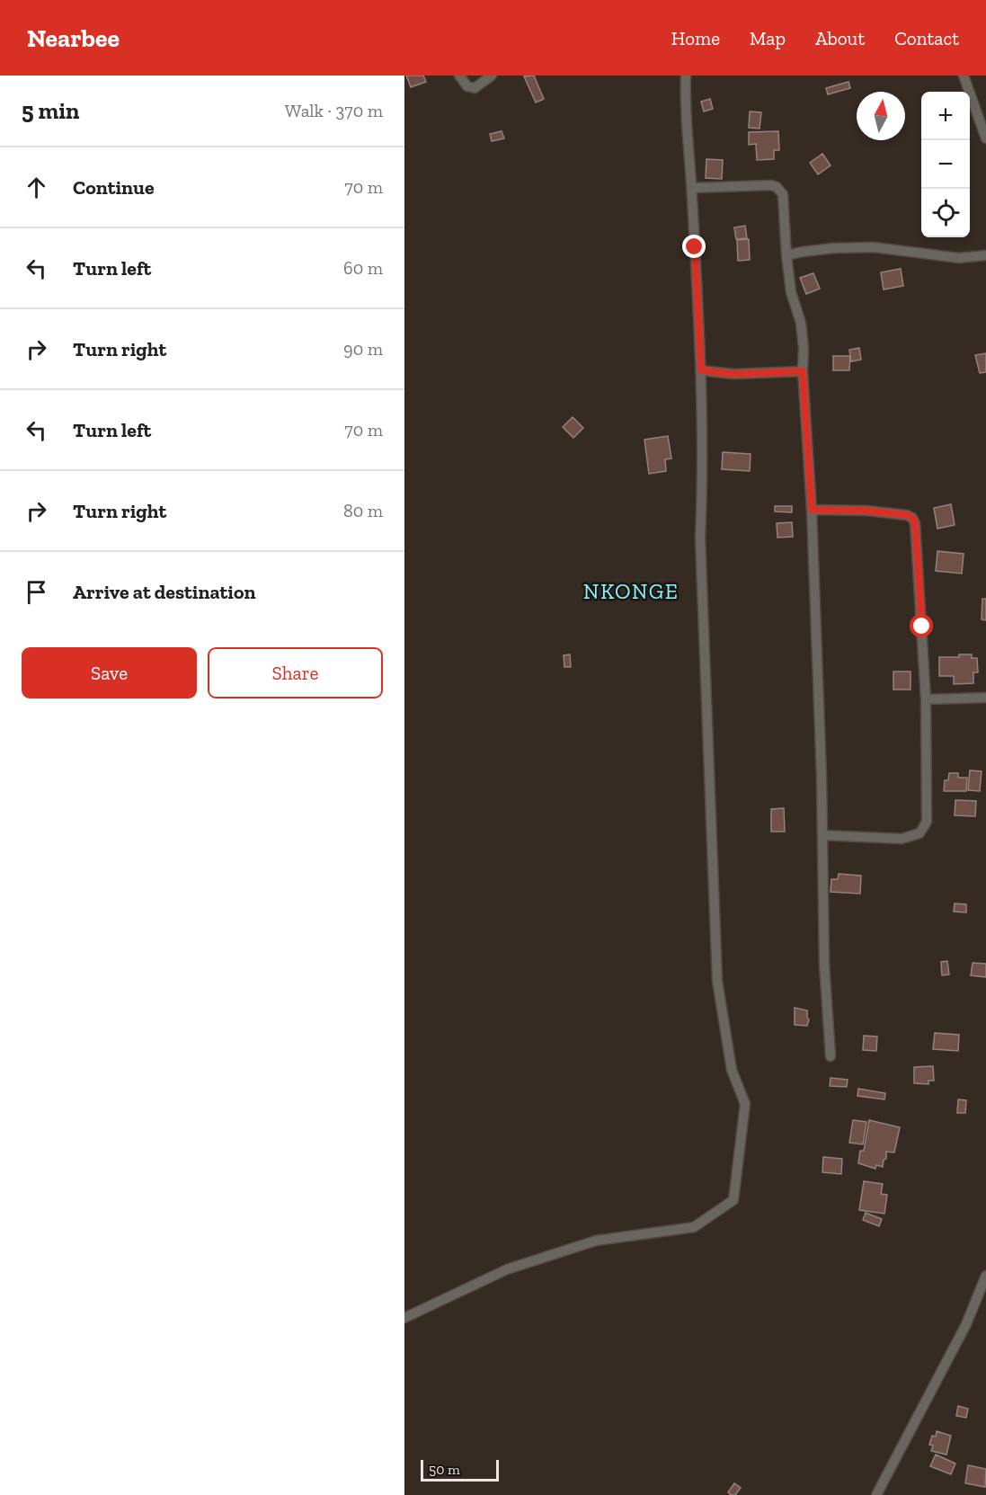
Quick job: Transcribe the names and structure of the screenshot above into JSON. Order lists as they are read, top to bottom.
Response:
{
  "districts": ["NKONGE"],
  "scale_bar": "50 m",
  "north": "top",
  "page": {
    "header": "Nearbee",
    "nav": [
      "Home",
      "Map",
      "About",
      "Contact"
    ],
    "heading": ["5 min", "Walk · 370 m"],
    "map_buttons": ["+", "−"],
    "list": [
      ["Continue", "70 m"],
      ["Turn left", "60 m"],
      ["Turn right", "90 m"],
      ["Turn left", "70 m"],
      ["Turn right", "80 m"],
      "Arrive at destination"
    ],
    "buttons": ["Save", "Share"],
    "scale": "50 m"
  }
}
